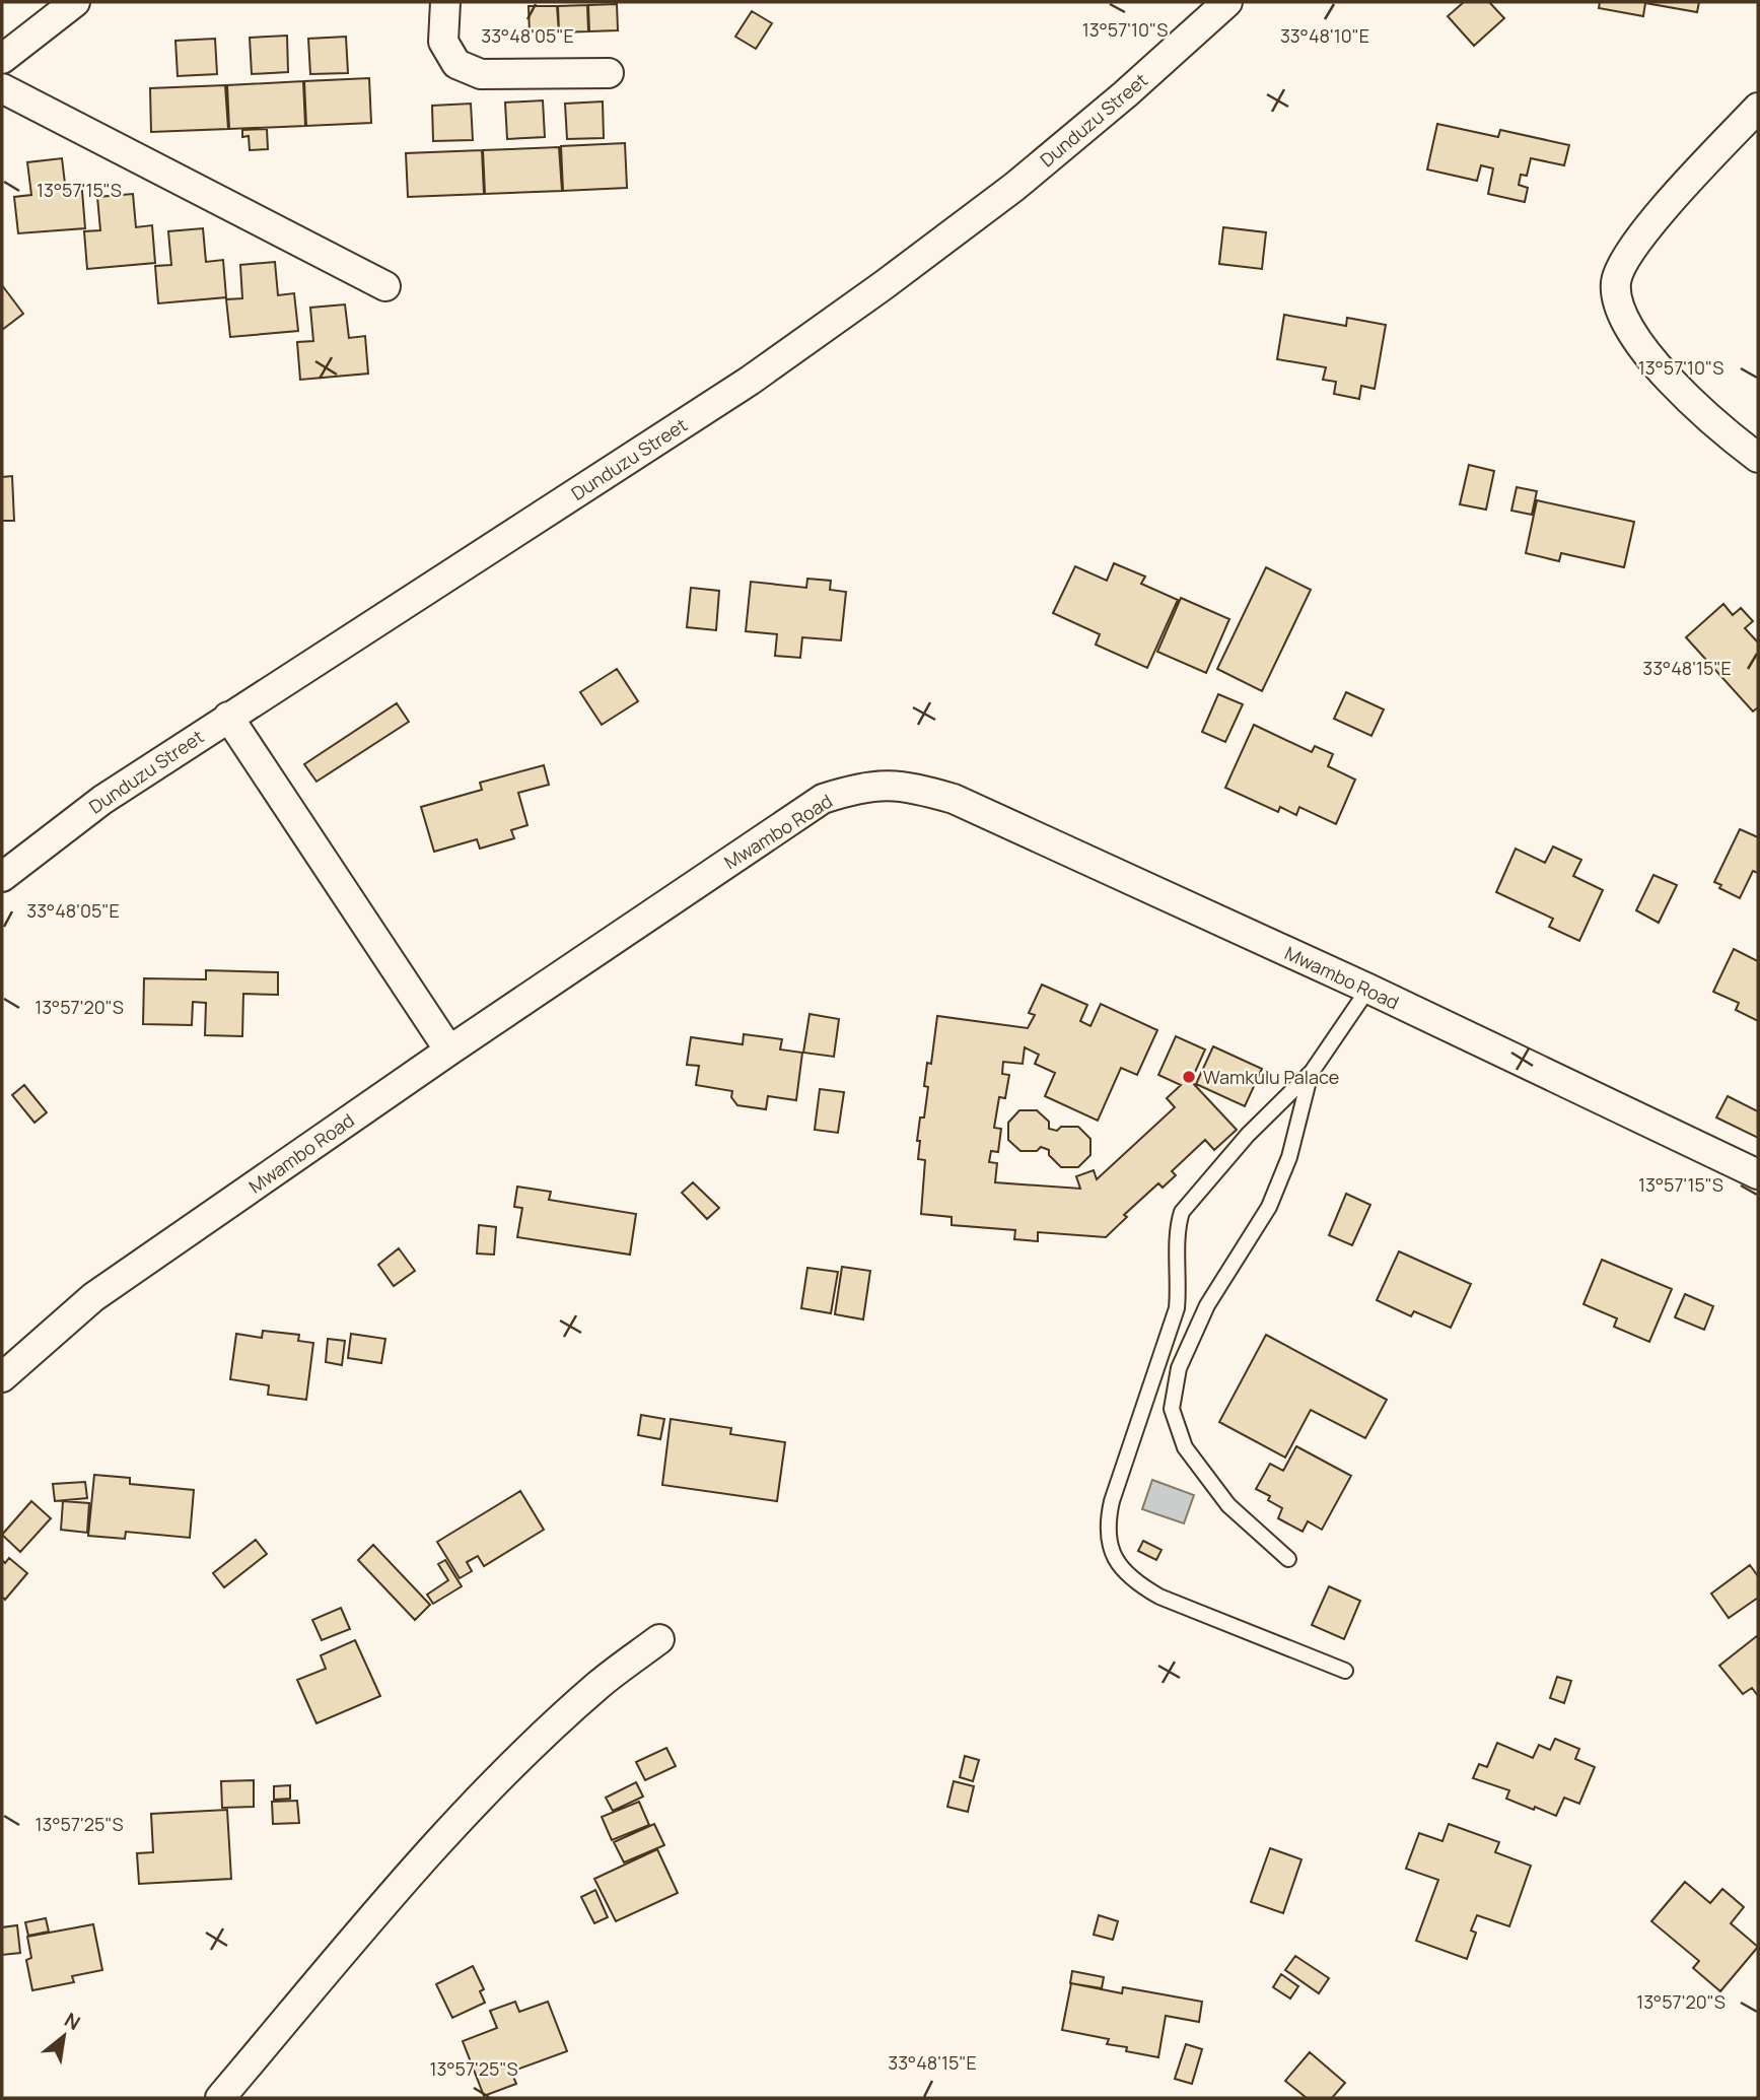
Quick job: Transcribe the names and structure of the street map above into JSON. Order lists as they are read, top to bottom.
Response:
{
  "streets": {
    "street": ["Dunduzu Street", "Mwambo Road"]
  },
  "places": ["Wamkulu Palace"],
  "north": "top right",
  "coordinates": [
    "13°57'10\"S",
    "33°48'10\"E",
    "33°48'05\"E",
    "13°57'15\"S",
    "33°48'15\"E",
    "13°57'20\"S",
    "13°57'25\"S"
  ]
}
